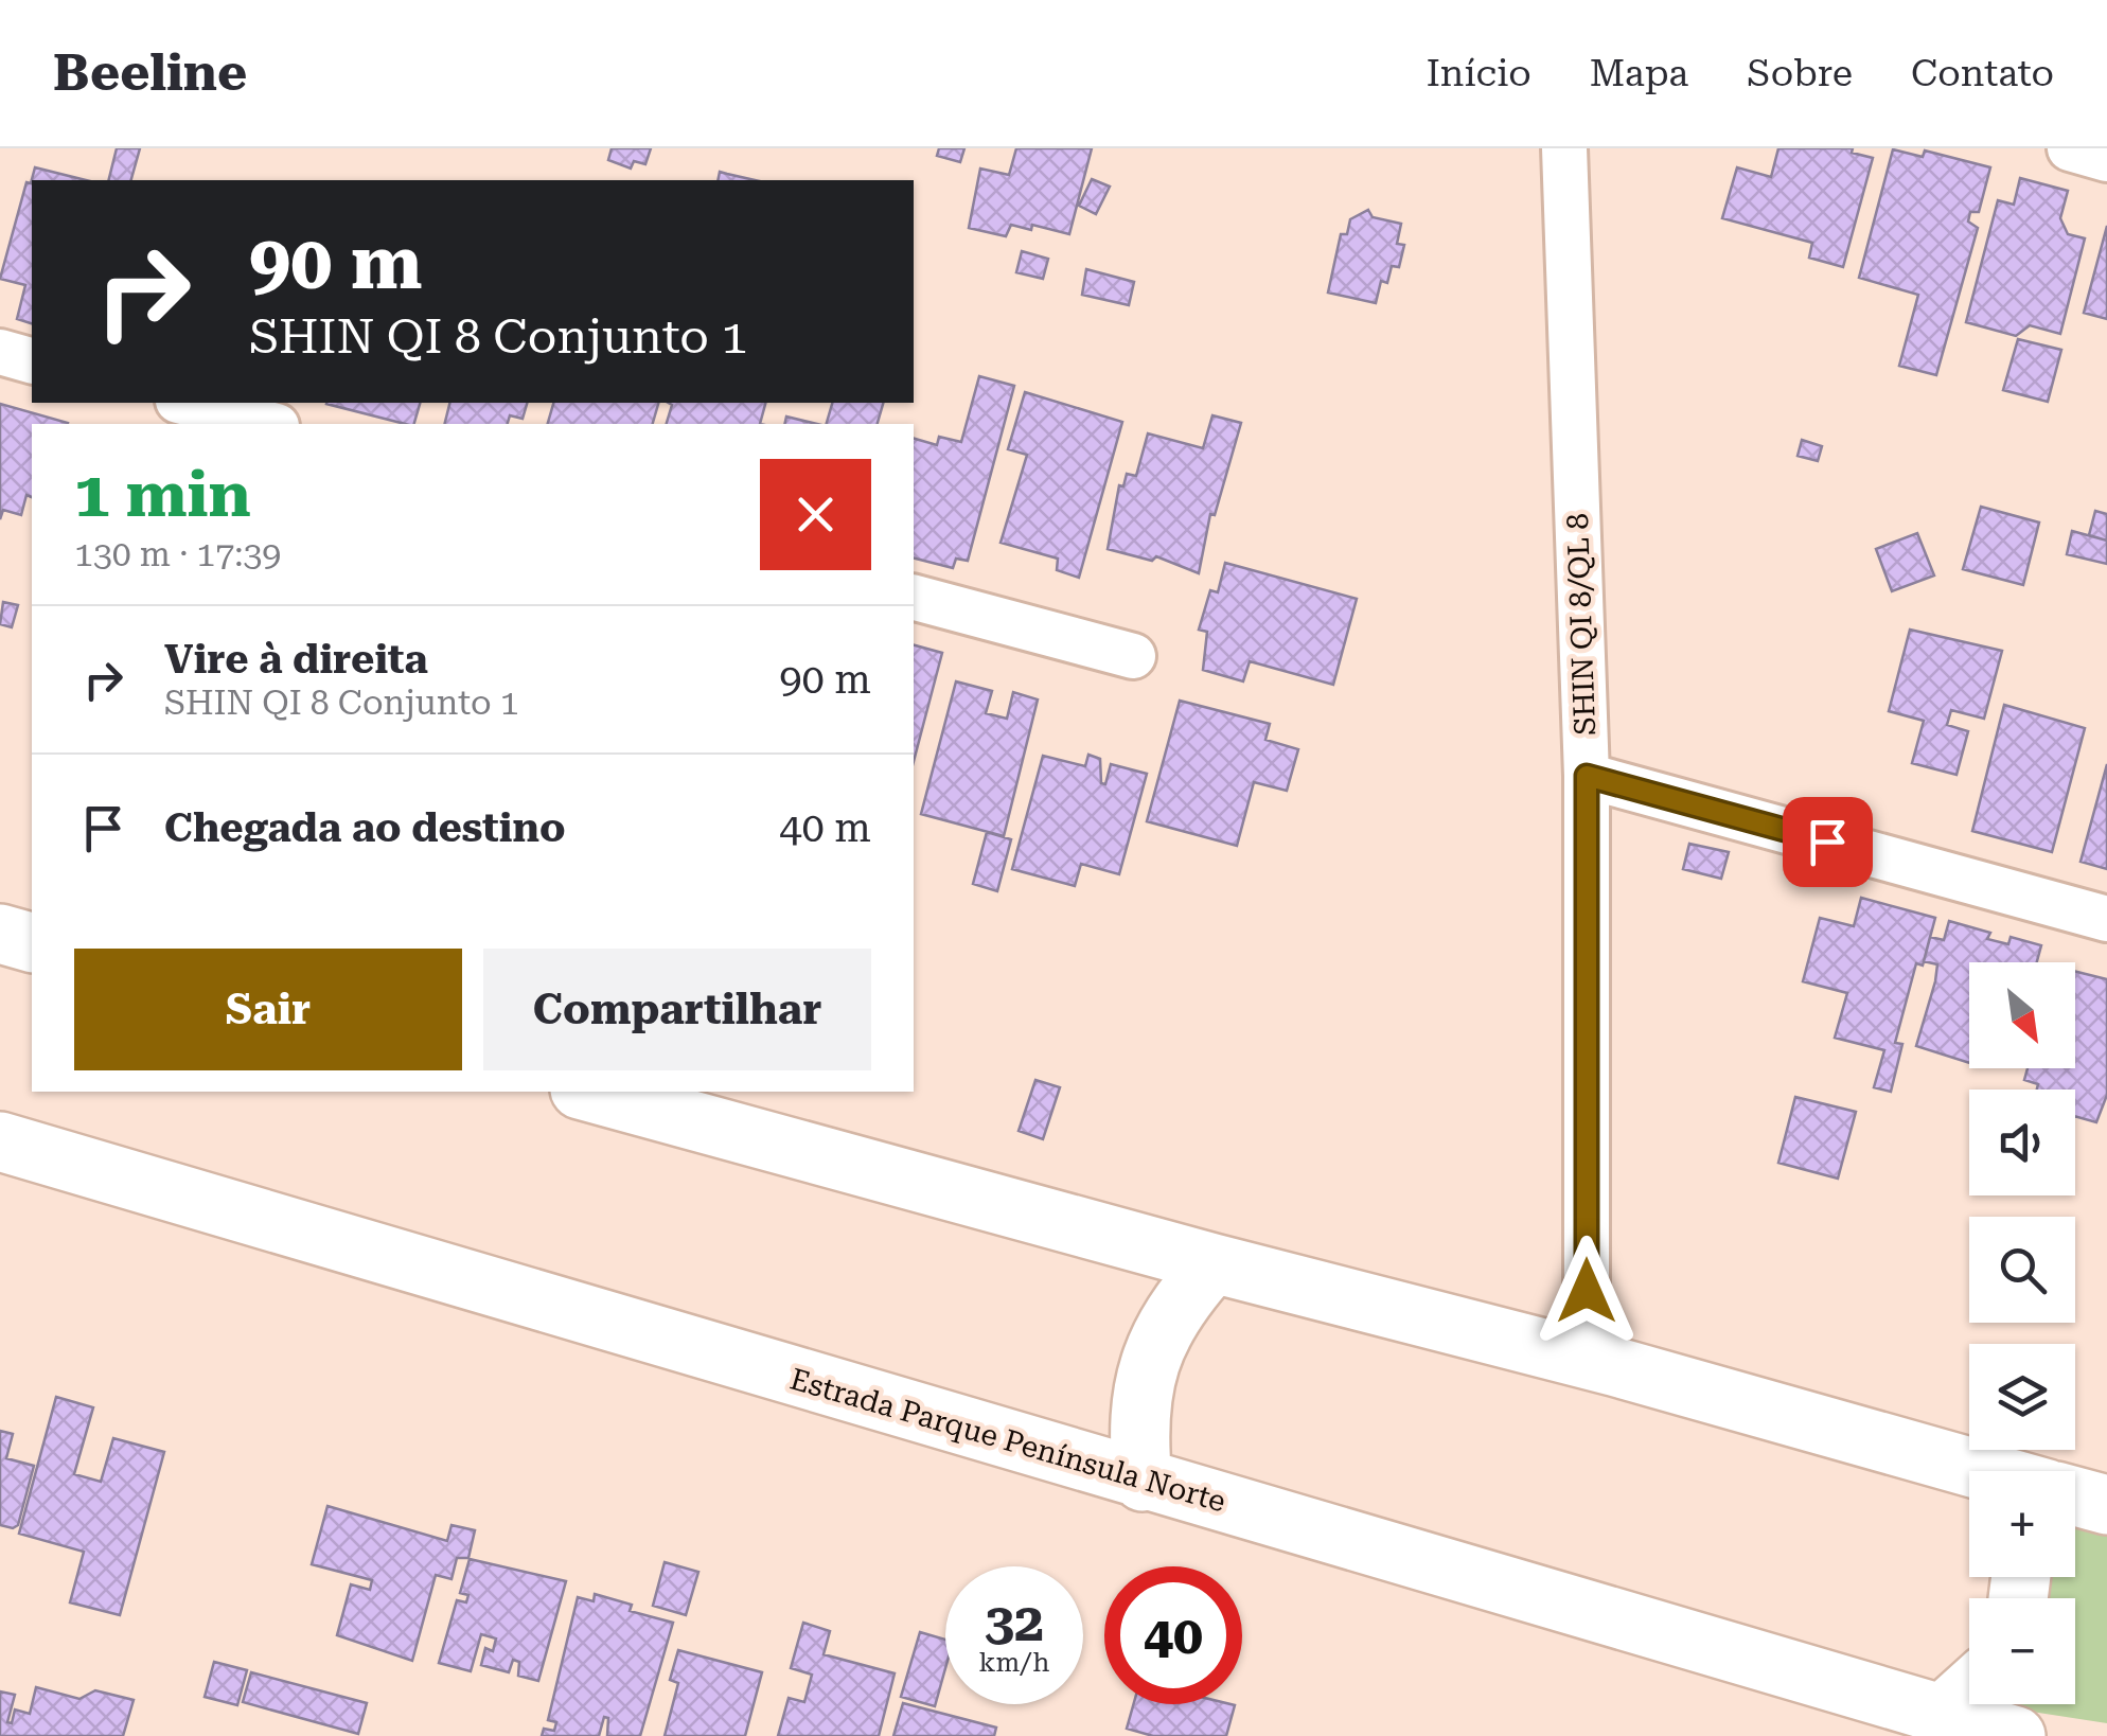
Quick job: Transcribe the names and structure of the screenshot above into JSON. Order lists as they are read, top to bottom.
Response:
{
  "streets": {
    "main road": ["Estrada Parque Península Norte"],
    "street": ["SHIN QI 8/QL 8"]
  },
  "north": "bottom right",
  "page": {
    "header": "Beeline",
    "nav": [
      "Início",
      "Mapa",
      "Sobre",
      "Contato"
    ],
    "turn": ["90 m", "SHIN QI 8 Conjunto 1"],
    "heading": ["1 min", "130 m · 17:39"],
    "list": [
      {
        "name": "Vire à direita",
        "note": "SHIN QI 8 Conjunto 1",
        "value": "90 m"
      },
      {
        "name": "Chegada ao destino",
        "value": "40 m"
      }
    ],
    "buttons": ["Sair", "Compartilhar"],
    "map_buttons": ["+", "−"],
    "speed": "32 km/h",
    "limit": "40"
  }
}
